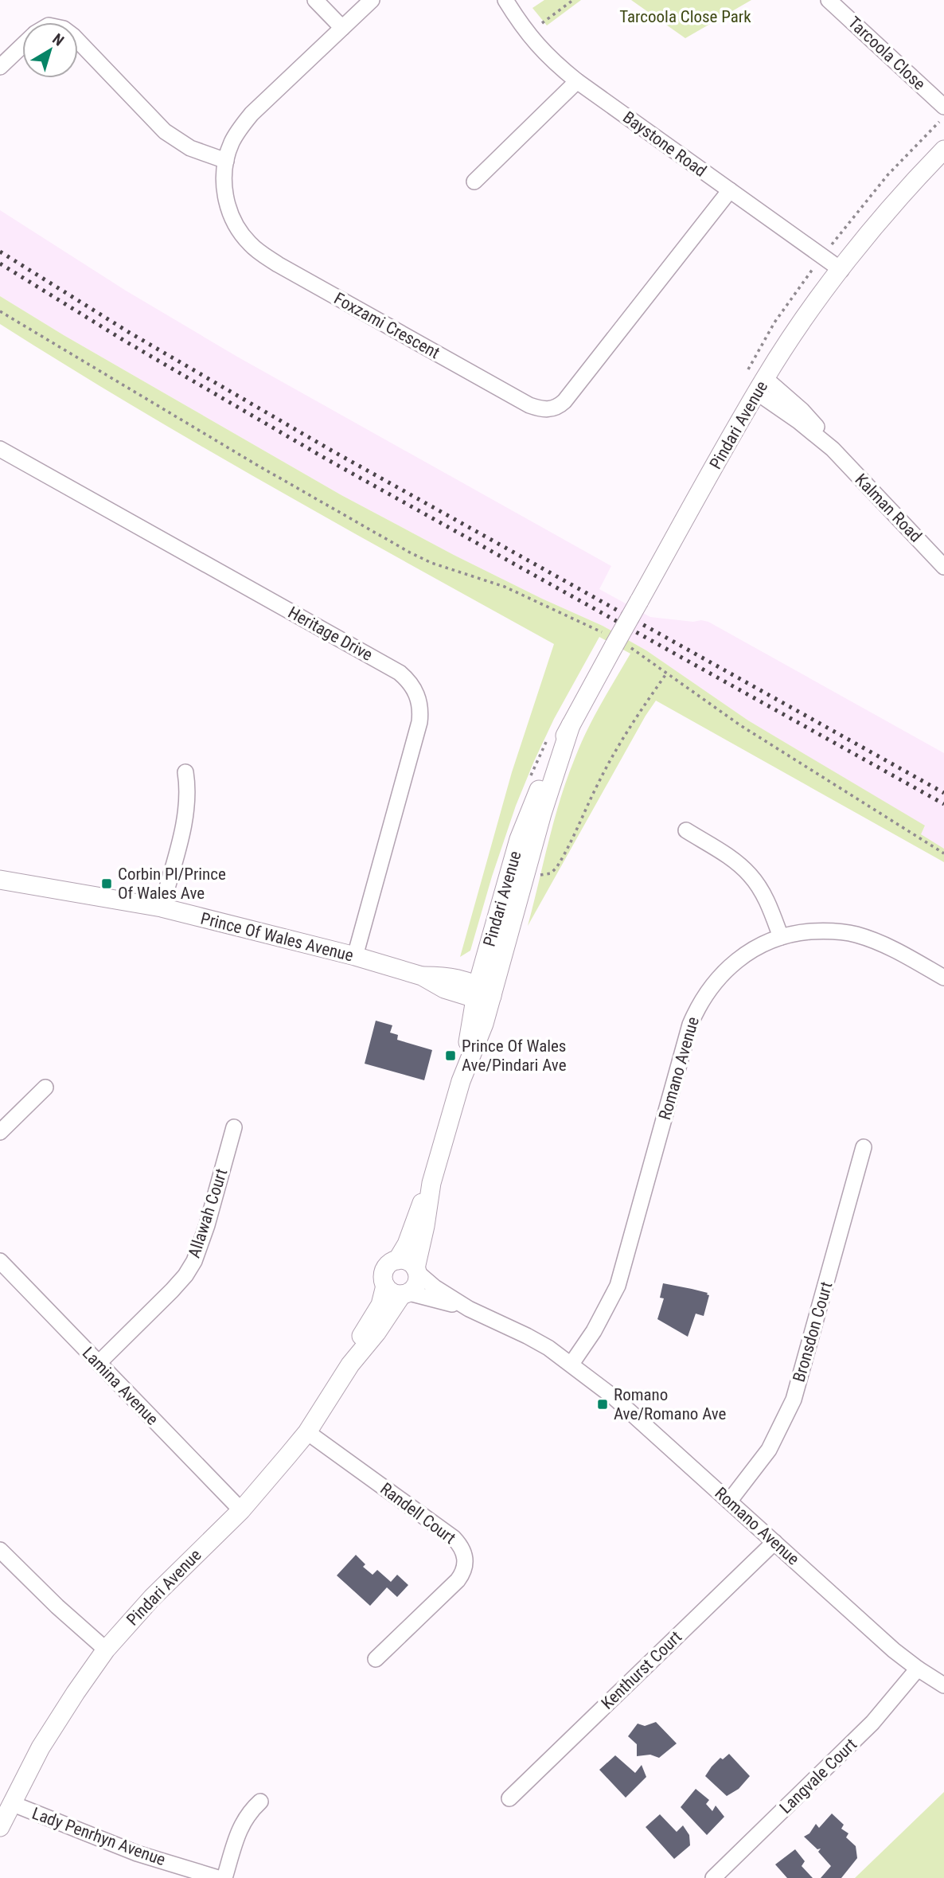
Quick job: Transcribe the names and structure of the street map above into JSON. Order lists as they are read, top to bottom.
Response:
{
  "streets": {
    "street": [
      "Tarcoola Close",
      "Baystone Road",
      "Foxzami Crescent",
      "Pindari Avenue",
      "Kalman Road",
      "Heritage Drive",
      "Prince Of Wales Avenue",
      "Romano Avenue",
      "Allawah Court",
      "Bronsdon Court",
      "Lamina Avenue",
      "Randell Court",
      "Kenthurst Court",
      "Langvale Court",
      "Lady Penrhyn Avenue"
    ]
  },
  "crossings": [
    ["Baystone Road", "Foxzami Crescent"],
    ["Baystone Road", "Pindari Avenue"],
    ["Pindari Avenue", "Kalman Road"],
    ["Pindari Avenue", "Prince Of Wales Avenue"],
    ["Pindari Avenue", "Romano Avenue"],
    ["Pindari Avenue", "Lamina Avenue"],
    ["Pindari Avenue", "Randell Court"],
    ["Pindari Avenue", "Lady Penrhyn Avenue"],
    ["Heritage Drive", "Prince Of Wales Avenue"],
    ["Romano Avenue", "Bronsdon Court"],
    ["Romano Avenue", "Kenthurst Court"],
    ["Romano Avenue", "Langvale Court"],
    ["Allawah Court", "Lamina Avenue"]
  ],
  "parks": ["Tarcoola Close Park"],
  "places": {
    "transit": ["Corbin Pl/Prince Of Wales Ave", "Prince Of Wales Ave/Pindari Ave", "Romano Ave/Romano Ave"]
  },
  "north": "top right"
}
